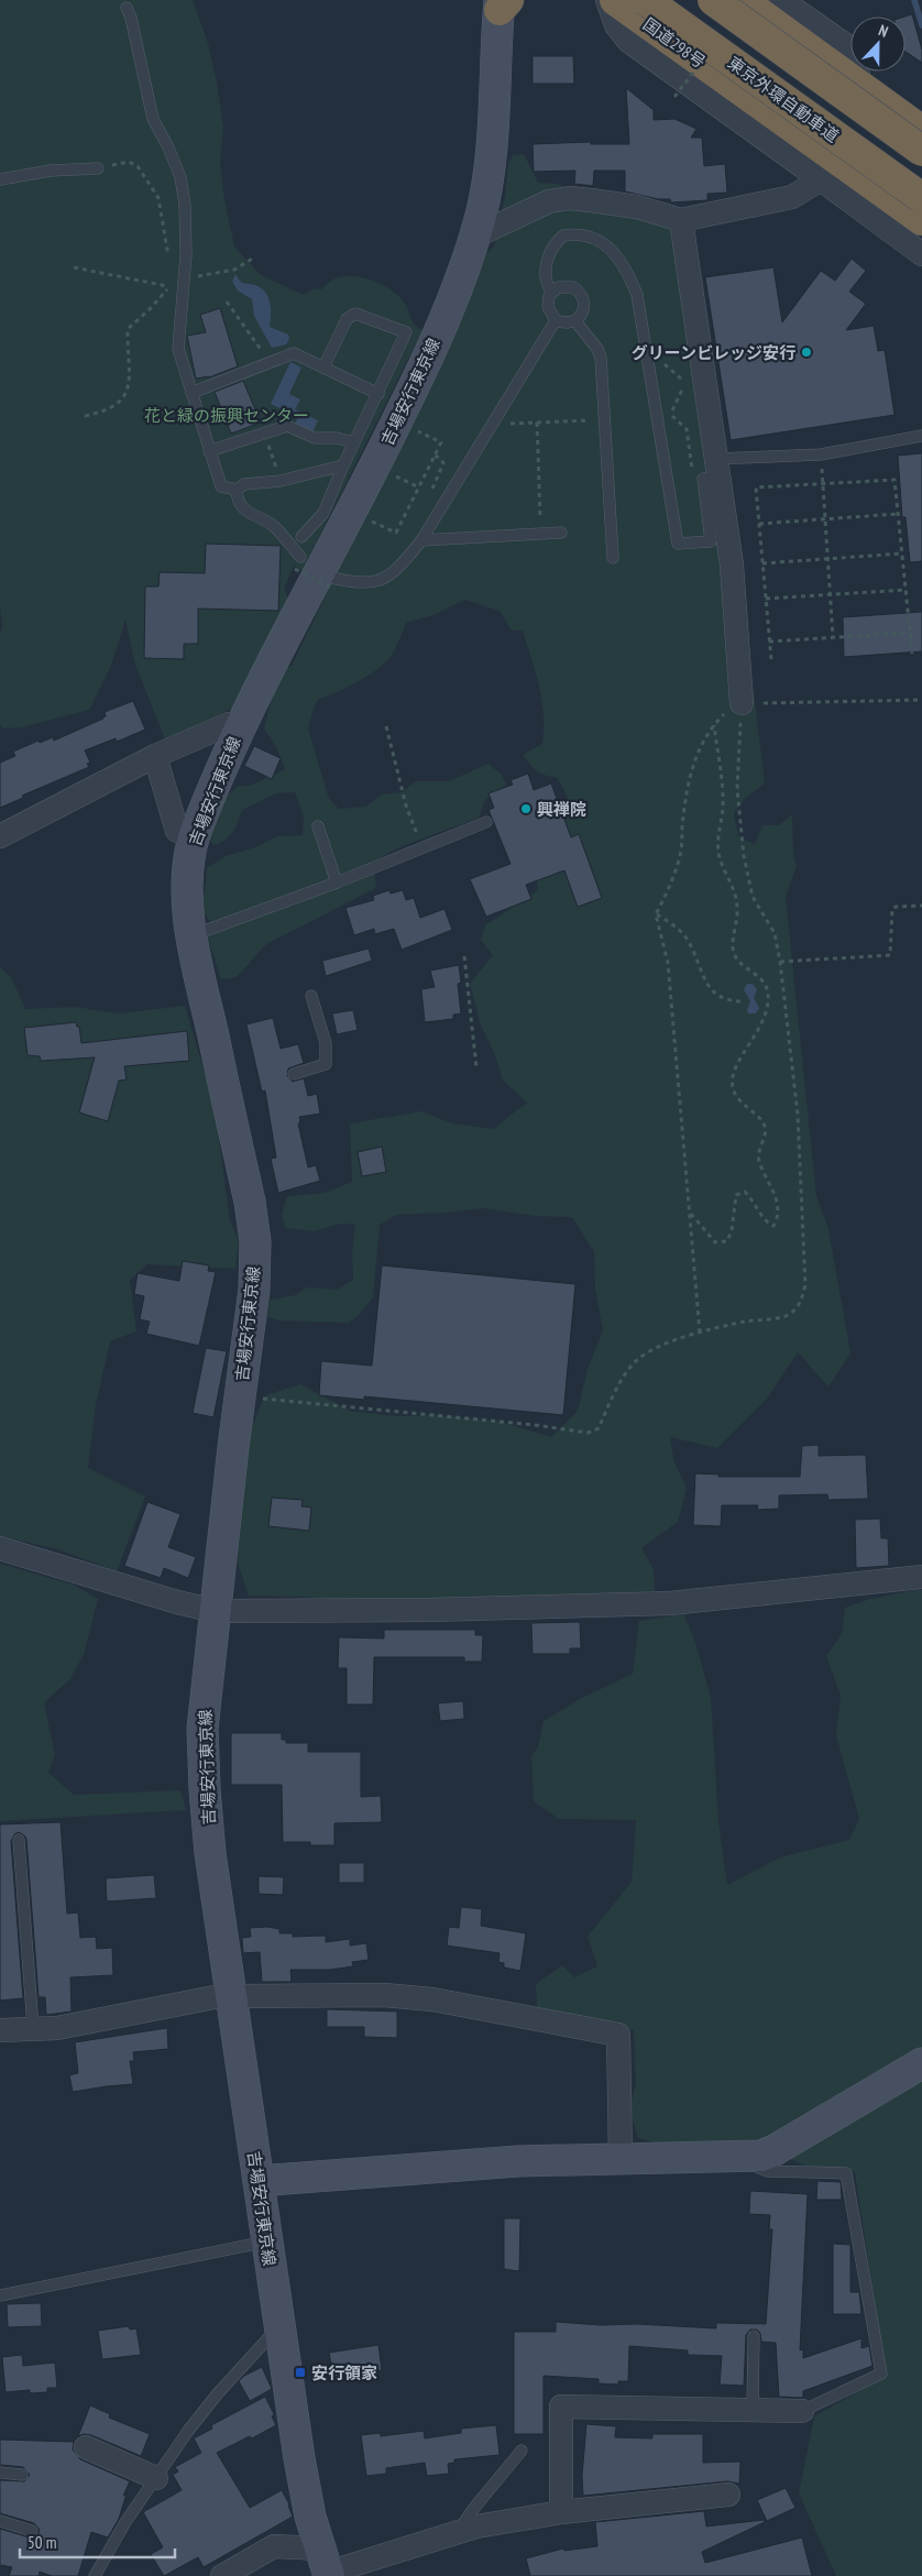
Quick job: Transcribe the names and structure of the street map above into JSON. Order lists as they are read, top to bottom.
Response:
{
  "streets": {
    "highway": ["国道298号", "東京外環自動車道"],
    "main road": ["吉場安行東京線"]
  },
  "parks": ["花と緑の振興センター"],
  "places": {
    "other": ["グリーンビレッジ安行", "興禅院"],
    "transit": ["安行領家"]
  },
  "scale_bar": "50 m",
  "north": "top"
}
